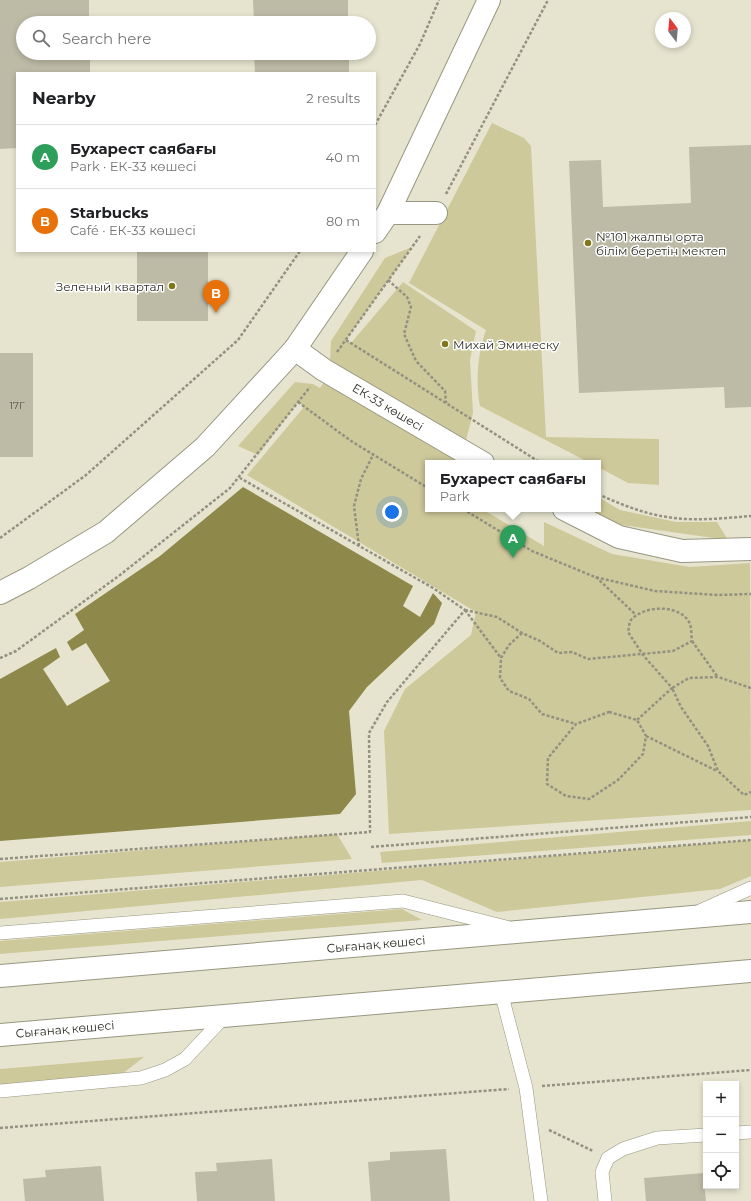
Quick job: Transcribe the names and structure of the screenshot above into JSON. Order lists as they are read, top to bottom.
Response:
{
  "streets": {
    "main road": ["ЕК-33 көшесі", "Сығанақ көшесі"]
  },
  "places": ["№101 жалпы орта білім беретін мектеп", "Зеленый квартал", "Михай Эминеску"],
  "house_numbers": ["17Г"],
  "north": "top",
  "page": {
    "search": "Search here",
    "heading": ["Nearby", "2 results"],
    "list": [
      {
        "mark": "A",
        "name": "Бухарест саябағы",
        "note": "Park · ЕК-33 көшесі",
        "value": "40 m"
      },
      {
        "mark": "B",
        "name": "Starbucks",
        "note": "Café · ЕК-33 көшесі",
        "value": "80 m"
      }
    ],
    "pins": ["B", "A"],
    "popup": ["Бухарест саябағы", "Park"],
    "map_buttons": ["+", "−"]
  }
}
